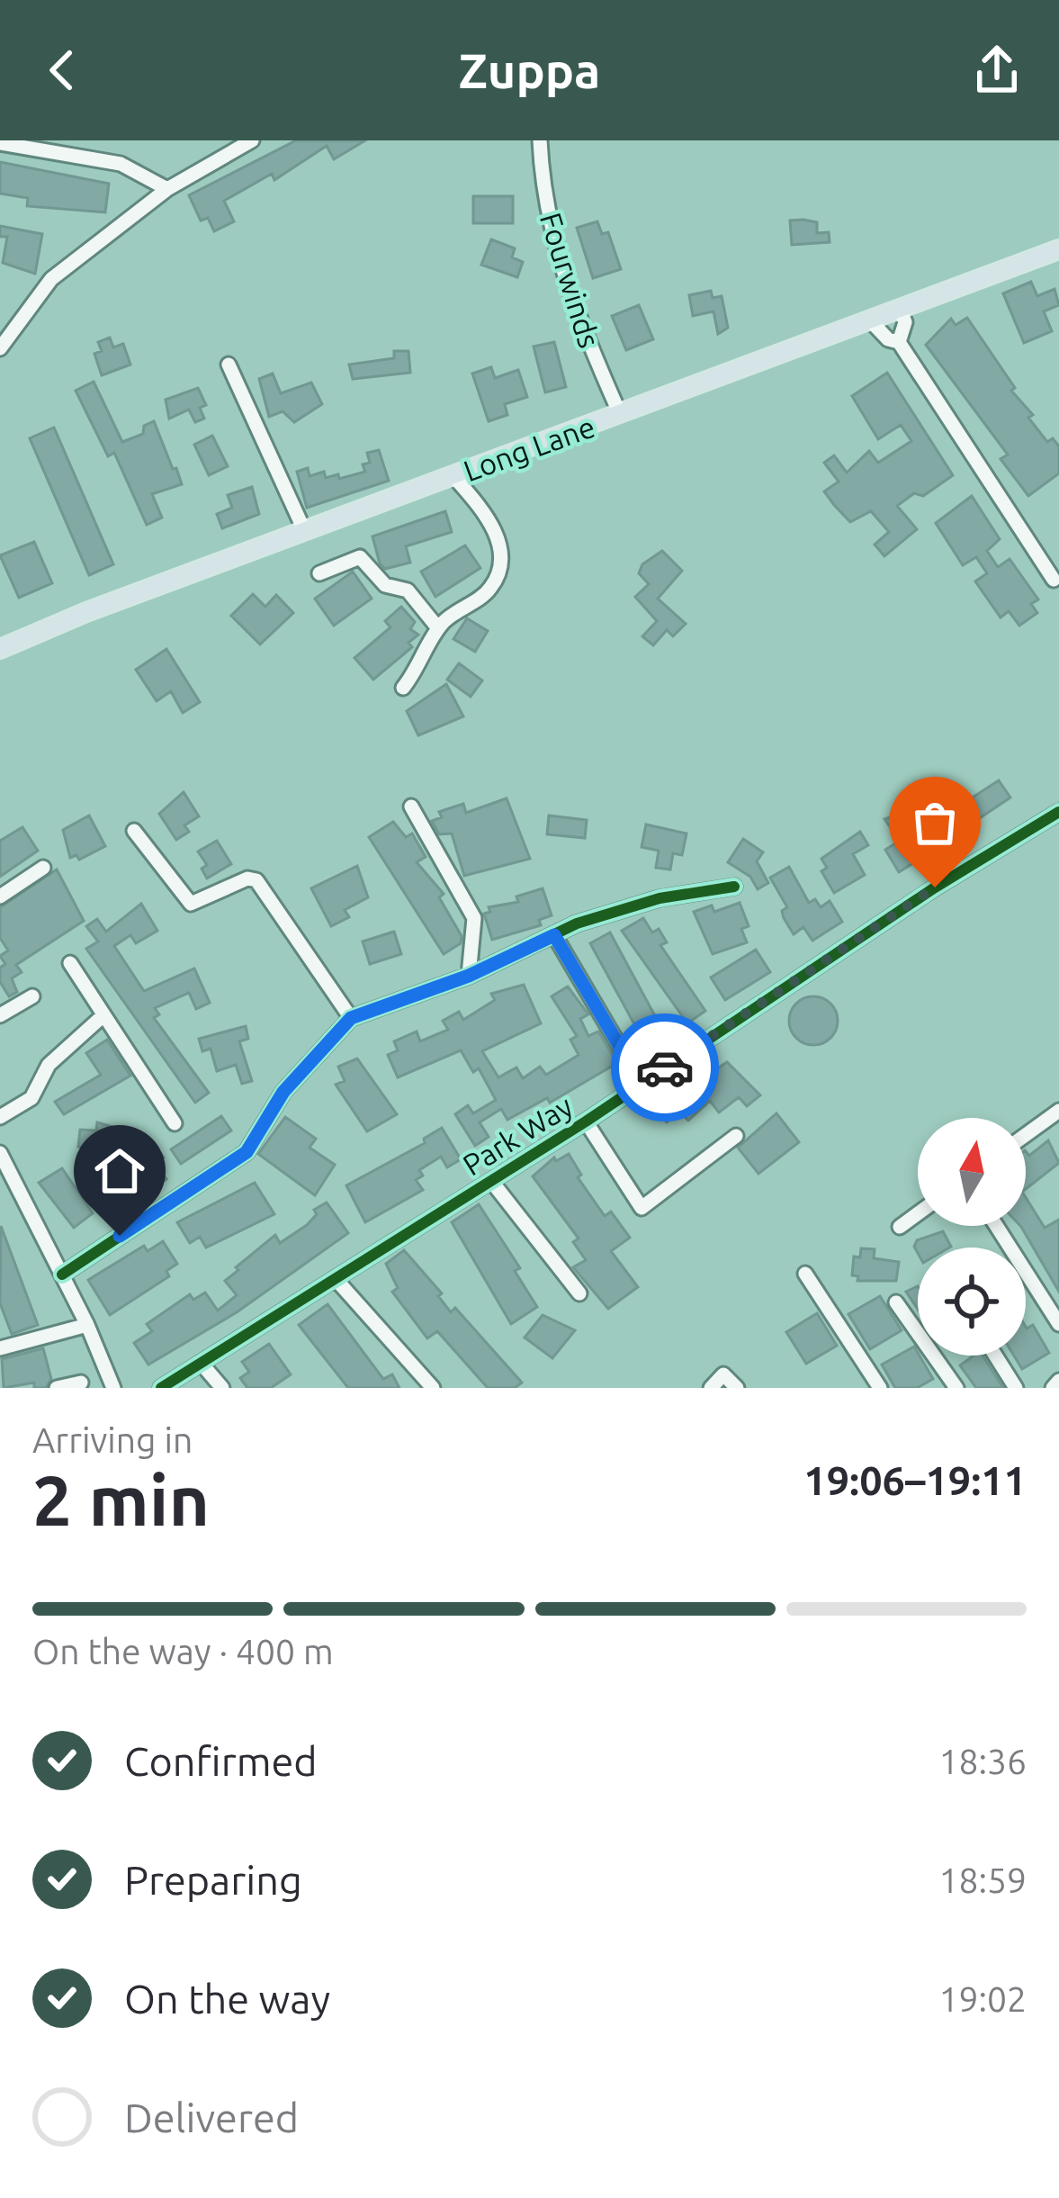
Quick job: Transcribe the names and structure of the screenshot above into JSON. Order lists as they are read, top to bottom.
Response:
{
  "streets": {
    "main road": ["Long Lane"],
    "street": ["Fourwinds", "Park Way"]
  },
  "crossings": [
    ["Fourwinds", "Long Lane"]
  ],
  "north": "top",
  "page": {
    "header": "Zuppa",
    "heading": ["2 min", "Arriving in", "19:06–19:11"],
    "bar": "On the way · 400 m",
    "list": [
      ["Confirmed", "18:36"],
      ["Preparing", "18:59"],
      ["On the way", "19:02"],
      "Delivered"
    ]
  }
}
